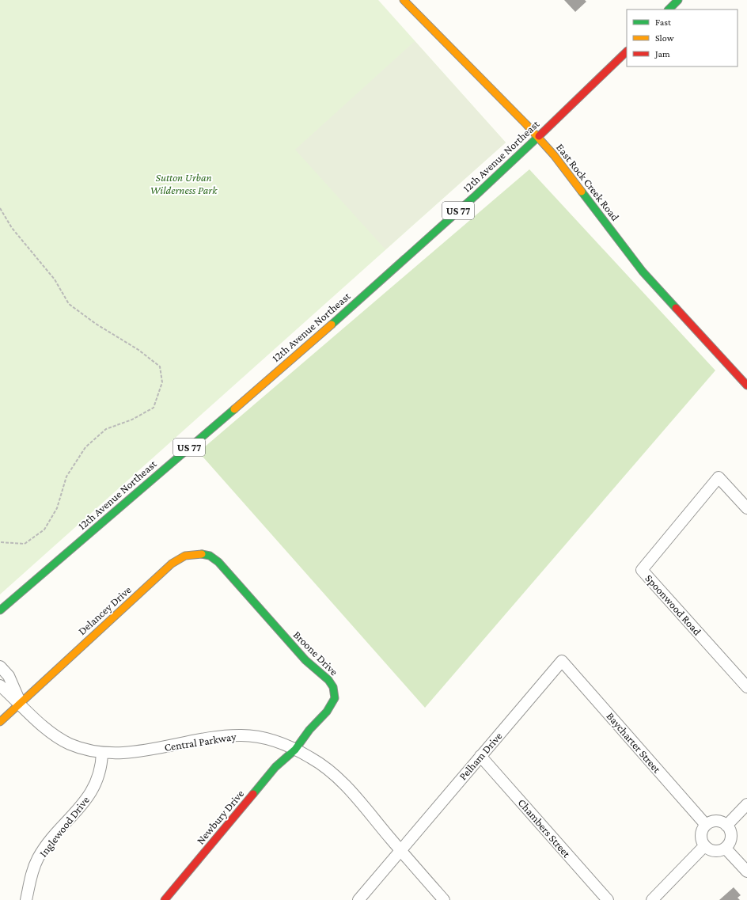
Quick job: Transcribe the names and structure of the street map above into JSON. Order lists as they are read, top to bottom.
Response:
{
  "streets": {
    "street": [
      "12th Avenue Northeast",
      "East Rock Creek Road",
      "US 77",
      "Spoonwood Road",
      "Delancey Drive",
      "Broone Drive",
      "Central Parkway",
      "Baycharter Street",
      "Pelham Drive",
      "Newbury Drive",
      "Inglewood Drive",
      "Chambers Street"
    ]
  },
  "crossings": [
    ["12th Avenue Northeast", "East Rock Creek Road"],
    ["Delancey Drive", "Broone Drive"],
    ["Delancey Drive", "Central Parkway"],
    ["Broone Drive", "Central Parkway"],
    ["Broone Drive", "Newbury Drive"],
    ["Central Parkway", "Pelham Drive"],
    ["Central Parkway", "Newbury Drive"],
    ["Central Parkway", "Inglewood Drive"],
    ["Baycharter Street", "Pelham Drive"],
    ["Pelham Drive", "Chambers Street"]
  ],
  "parks": ["Sutton Urban Wilderness Park"],
  "legend": ["Fast", "Slow", "Jam"]
}
